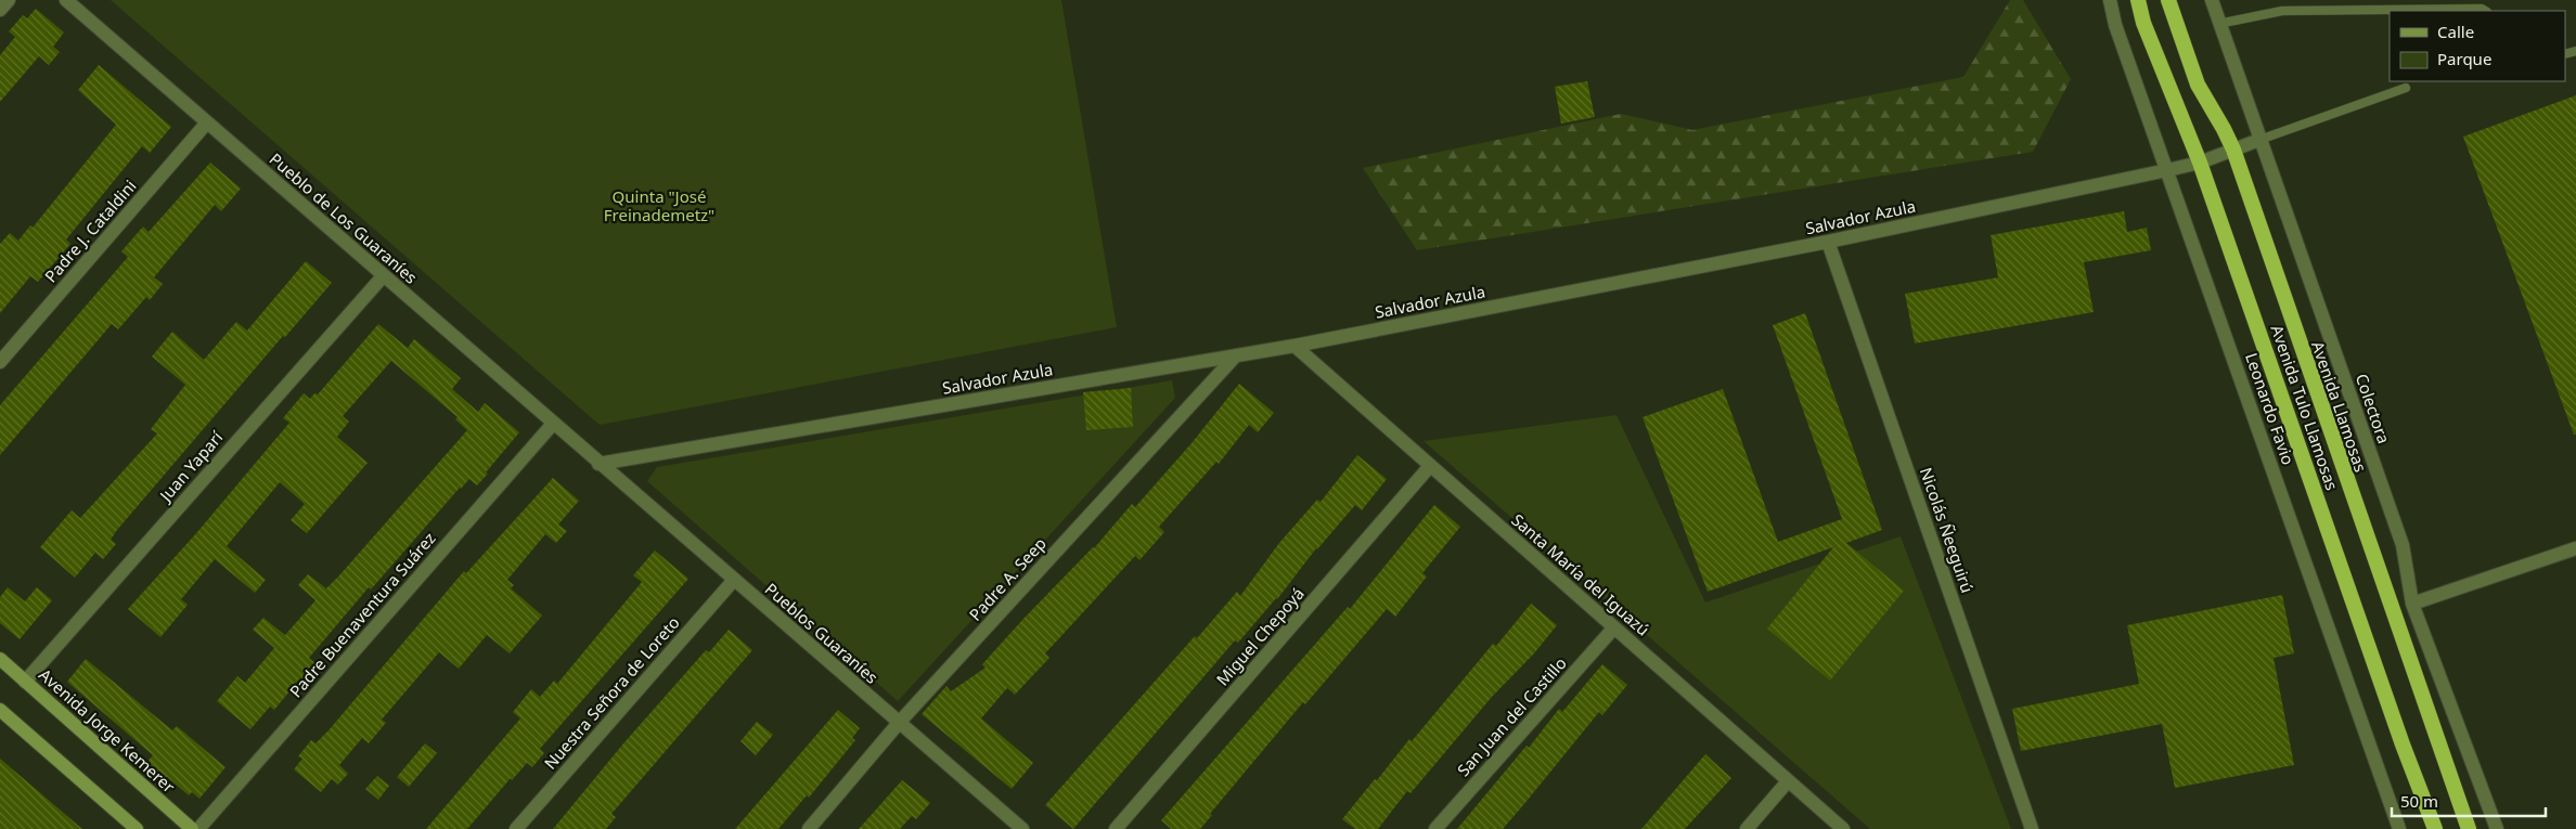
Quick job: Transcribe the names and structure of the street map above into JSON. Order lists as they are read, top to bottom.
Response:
{
  "streets": {
    "highway": ["Avenida Llamosas", "Avenida Tulo Llamosas"],
    "main road": ["Avenida Jorge Kemerer"],
    "street": [
      "Salvador Azula",
      "Pueblo de Los Guaraníes",
      "Padre J. Cataldini",
      "Leonardo Favio",
      "Colectora",
      "Juan Yaparí",
      "Nicolás Ñeeguirú",
      "Santa María del Iguazú",
      "Padre A. Seep",
      "Padre Buenaventura Suárez",
      "Pueblos Guaraníes",
      "Miguel Chepoyá",
      "Nuestra Señora de Loreto",
      "San Juan del Castillo"
    ]
  },
  "crossings": [
    ["Salvador Azula", "Pueblo de Los Guaraníes"],
    ["Salvador Azula", "Avenida Llamosas"],
    ["Salvador Azula", "Avenida Tulo Llamosas"],
    ["Salvador Azula", "Leonardo Favio"],
    ["Salvador Azula", "Colectora"],
    ["Salvador Azula", "Nicolás Ñeeguirú"],
    ["Salvador Azula", "Santa María del Iguazú"],
    ["Salvador Azula", "Padre A. Seep"],
    ["Salvador Azula", "Pueblos Guaraníes"],
    ["Pueblo de Los Guaraníes", "Padre J. Cataldini"],
    ["Pueblo de Los Guaraníes", "Juan Yaparí"],
    ["Pueblo de Los Guaraníes", "Padre Buenaventura Suárez"],
    ["Pueblo de Los Guaraníes", "Pueblos Guaraníes"],
    ["Juan Yaparí", "Avenida Jorge Kemerer"],
    ["Santa María del Iguazú", "Miguel Chepoyá"],
    ["Santa María del Iguazú", "San Juan del Castillo"],
    ["Padre A. Seep", "Pueblos Guaraníes"],
    ["Pueblos Guaraníes", "Nuestra Señora de Loreto"]
  ],
  "parks": ["Quinta \"José Freinademetz\""],
  "legend": ["Calle", "Parque"],
  "scale_bar": "50 m"
}
